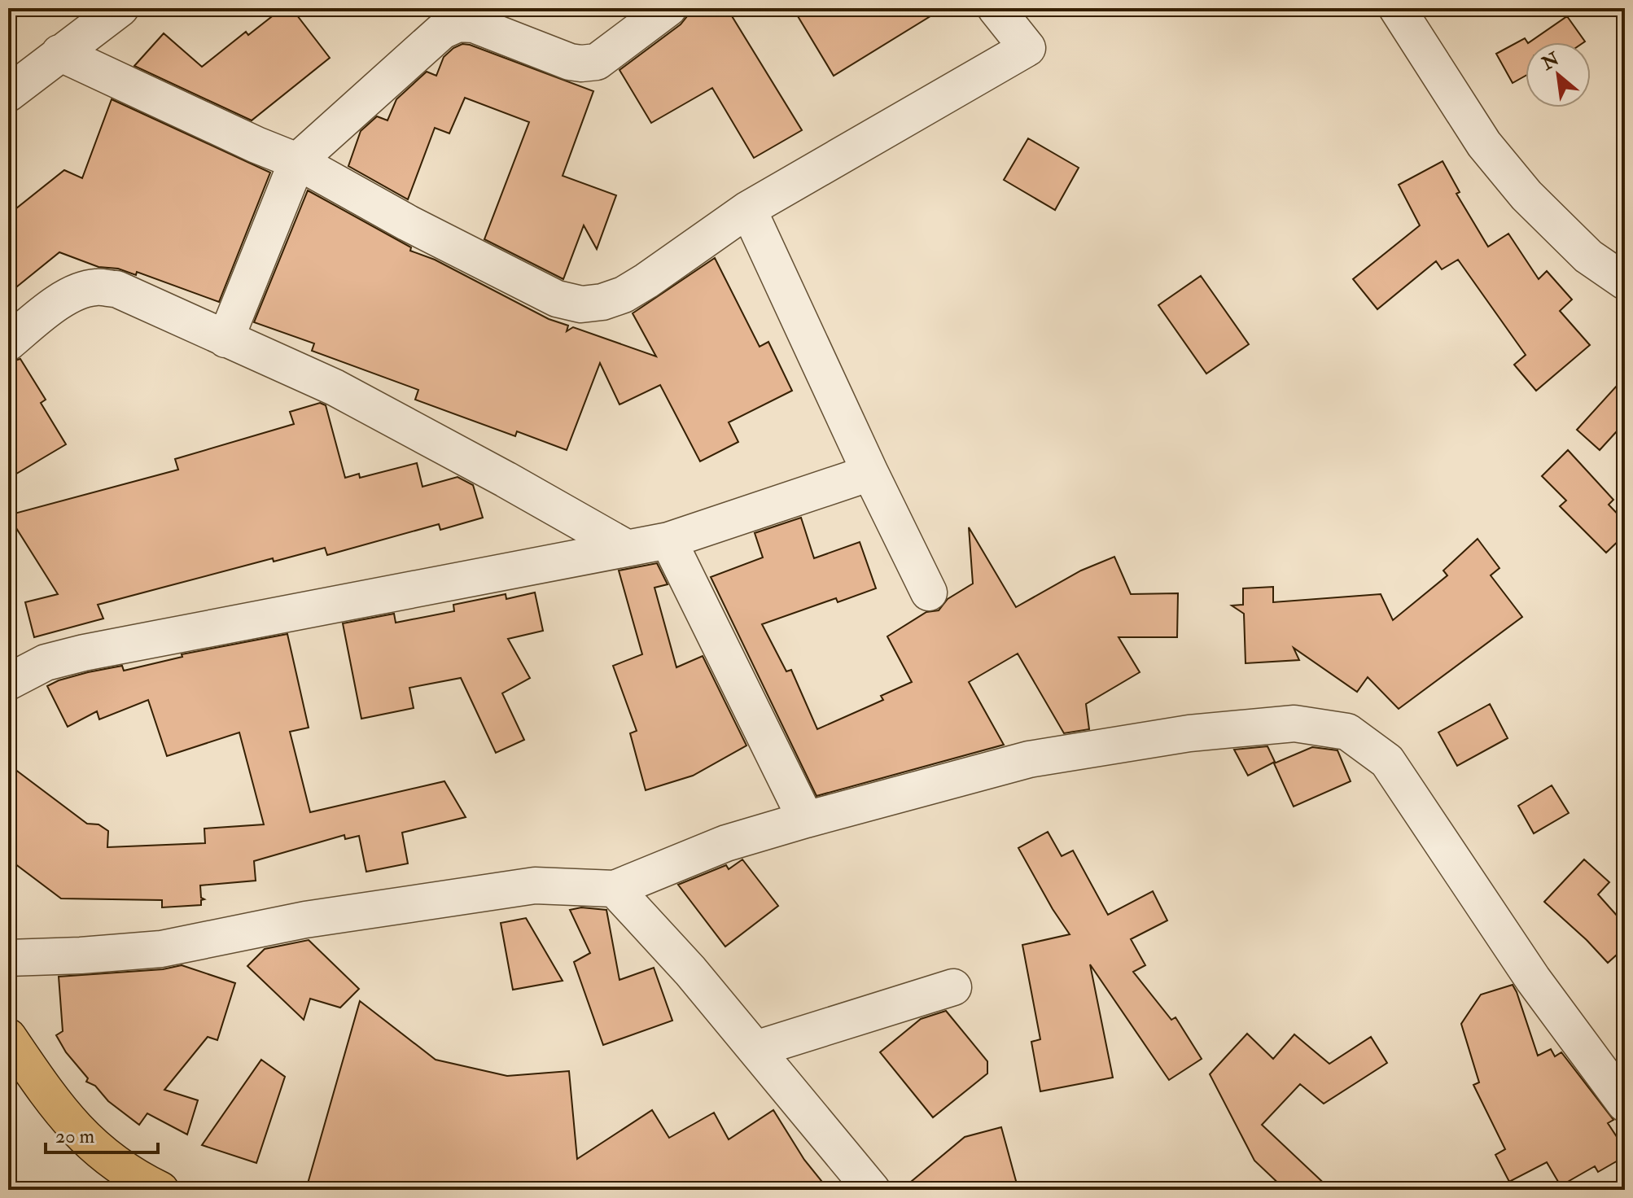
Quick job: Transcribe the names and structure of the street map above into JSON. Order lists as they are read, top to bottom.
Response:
{
  "scale_bar": "20 m",
  "north": "top left"
}
